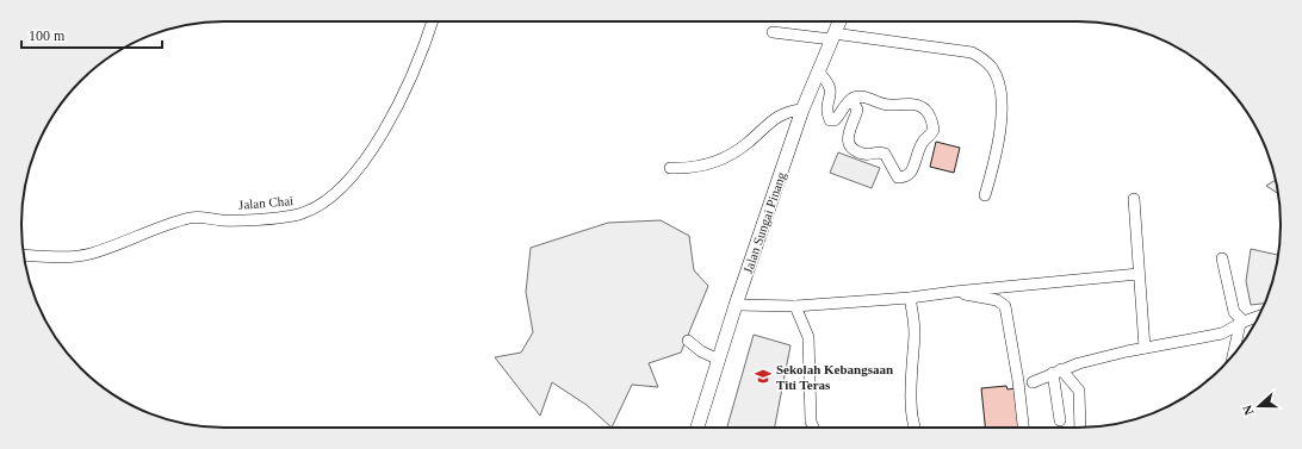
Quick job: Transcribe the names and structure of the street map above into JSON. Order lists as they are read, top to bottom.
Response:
{
  "streets": {
    "main road": ["Jalan Sungai Pinang"],
    "street": ["Jalan Chai"]
  },
  "places": {
    "school or university": ["Sekolah Kebangsaan Titi Teras"]
  },
  "scale_bar": "100 m",
  "north": "left"
}
